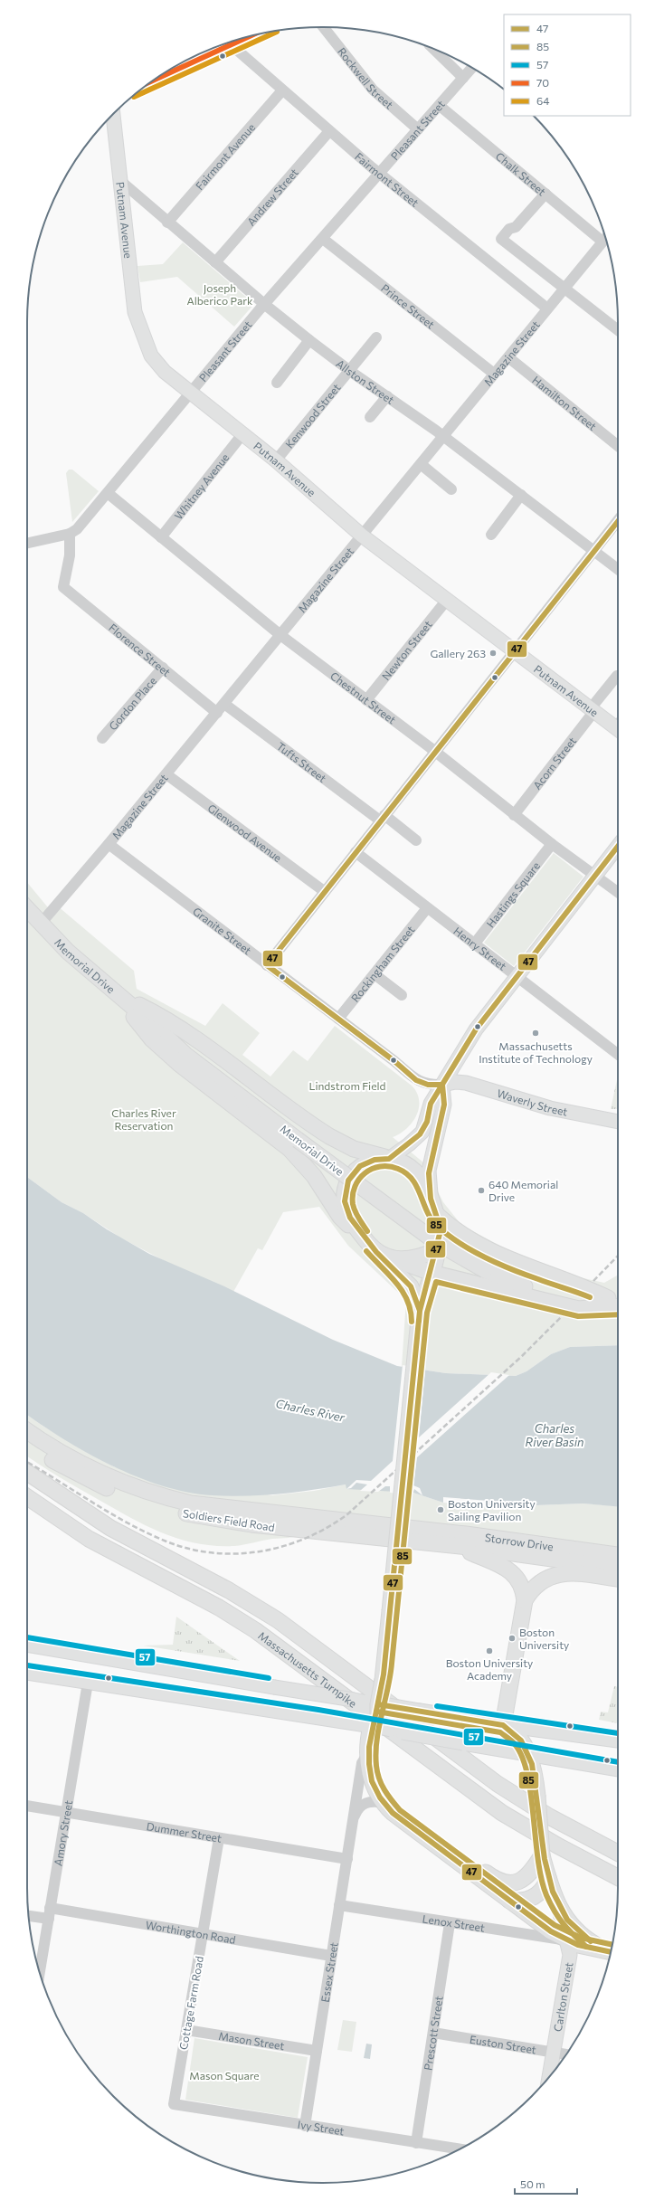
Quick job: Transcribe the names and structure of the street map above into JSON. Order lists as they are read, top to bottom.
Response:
{
  "streets": {
    "highway": [
      "Memorial Drive",
      "Soldiers Field Road",
      "Storrow Drive",
      "Massachusetts Turnpike",
      "Essex Street",
      "Carlton Street"
    ],
    "main road": ["Putnam Avenue", "Waverly Street"],
    "street": [
      "Rockwell Street",
      "Pleasant Street",
      "Fairmont Avenue",
      "Chalk Street",
      "Fairmont Street",
      "Andrew Street",
      "Prince Street",
      "Magazine Street",
      "Allston Street",
      "Hamilton Street",
      "Kenwood Street",
      "Whitney Avenue",
      "Florence Street",
      "Newton Street",
      "Chestnut Street",
      "Gordon Place",
      "Tufts Street",
      "Acorn Street",
      "Glenwood Avenue",
      "Hastings Square",
      "Granite Street",
      "Henry Street",
      "Rockingham Street",
      "Dummer Street",
      "Amory Street",
      "Lenox Street",
      "Worthington Road",
      "Cottage Farm Road",
      "Prescott Street",
      "Mason Street",
      "Euston Street",
      "Ivy Street"
    ]
  },
  "crossings": [
    ["Rockwell Street", "Pleasant Street"],
    ["Pleasant Street", "Chalk Street"],
    ["Pleasant Street", "Fairmont Street"],
    ["Pleasant Street", "Putnam Avenue"],
    ["Pleasant Street", "Prince Street"],
    ["Pleasant Street", "Allston Street"],
    ["Pleasant Street", "Florence Street"],
    ["Pleasant Street", "Chestnut Street"],
    ["Fairmont Avenue", "Fairmont Street"],
    ["Fairmont Avenue", "Allston Street"],
    ["Chalk Street", "Magazine Street"],
    ["Fairmont Street", "Andrew Street"],
    ["Fairmont Street", "Magazine Street"],
    ["Andrew Street", "Allston Street"],
    ["Putnam Avenue", "Magazine Street"],
    ["Putnam Avenue", "Allston Street"],
    ["Putnam Avenue", "Kenwood Street"],
    ["Putnam Avenue", "Whitney Avenue"],
    ["Putnam Avenue", "Newton Street"],
    ["Putnam Avenue", "Acorn Street"],
    ["Prince Street", "Magazine Street"],
    ["Magazine Street", "Allston Street"],
    ["Magazine Street", "Hamilton Street"],
    ["Magazine Street", "Florence Street"],
    ["Magazine Street", "Chestnut Street"],
    ["Magazine Street", "Tufts Street"],
    ["Magazine Street", "Glenwood Avenue"],
    ["Magazine Street", "Granite Street"],
    ["Magazine Street", "Memorial Drive"],
    ["Allston Street", "Kenwood Street"],
    ["Whitney Avenue", "Chestnut Street"],
    ["Florence Street", "Gordon Place"],
    ["Newton Street", "Chestnut Street"],
    ["Chestnut Street", "Acorn Street"],
    ["Chestnut Street", "Hastings Square"],
    ["Hastings Square", "Henry Street"],
    ["Granite Street", "Rockingham Street"],
    ["Granite Street", "Waverly Street"],
    ["Henry Street", "Rockingham Street"],
    ["Soldiers Field Road", "Storrow Drive"],
    ["Dummer Street", "Amory Street"],
    ["Dummer Street", "Essex Street"],
    ["Dummer Street", "Cottage Farm Road"],
    ["Amory Street", "Worthington Road"],
    ["Lenox Street", "Essex Street"],
    ["Lenox Street", "Carlton Street"],
    ["Lenox Street", "Prescott Street"],
    ["Worthington Road", "Essex Street"],
    ["Worthington Road", "Cottage Farm Road"],
    ["Essex Street", "Mason Street"],
    ["Essex Street", "Ivy Street"],
    ["Carlton Street", "Euston Street"],
    ["Cottage Farm Road", "Mason Street"],
    ["Cottage Farm Road", "Ivy Street"],
    ["Prescott Street", "Euston Street"],
    ["Prescott Street", "Ivy Street"]
  ],
  "water": ["Charles River", "Charles River Basin"],
  "parks": [
    "Joseph Alberico Park",
    "Lindstrom Field",
    "Charles River Reservation",
    "Mason Square"
  ],
  "places": [
    "Gallery 263",
    "Massachusetts Institute of Technology",
    "640 Memorial Drive",
    "Boston University Sailing Pavilion",
    "Boston University",
    "Boston University Academy"
  ],
  "lines": [
    "transit line 64",
    "transit line 70",
    "transit line 47",
    "transit line 85",
    "transit line 57"
  ],
  "legend": [
    "47",
    "85",
    "57",
    "70",
    "64"
  ],
  "scale_bar": "50 m"
}
